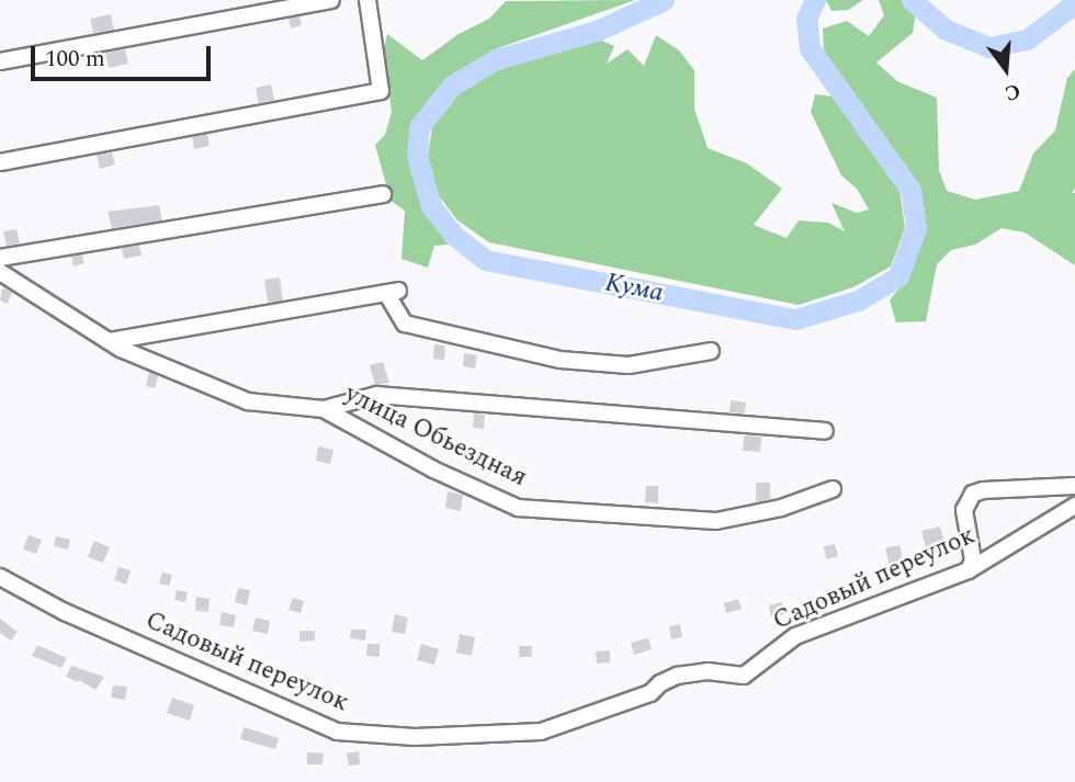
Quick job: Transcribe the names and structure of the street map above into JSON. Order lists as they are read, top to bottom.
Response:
{
  "streets": {
    "street": ["улица Обьездная", "Садовый переулок"]
  },
  "water": ["Кума"],
  "scale_bar": "100 m",
  "north": "bottom"
}
